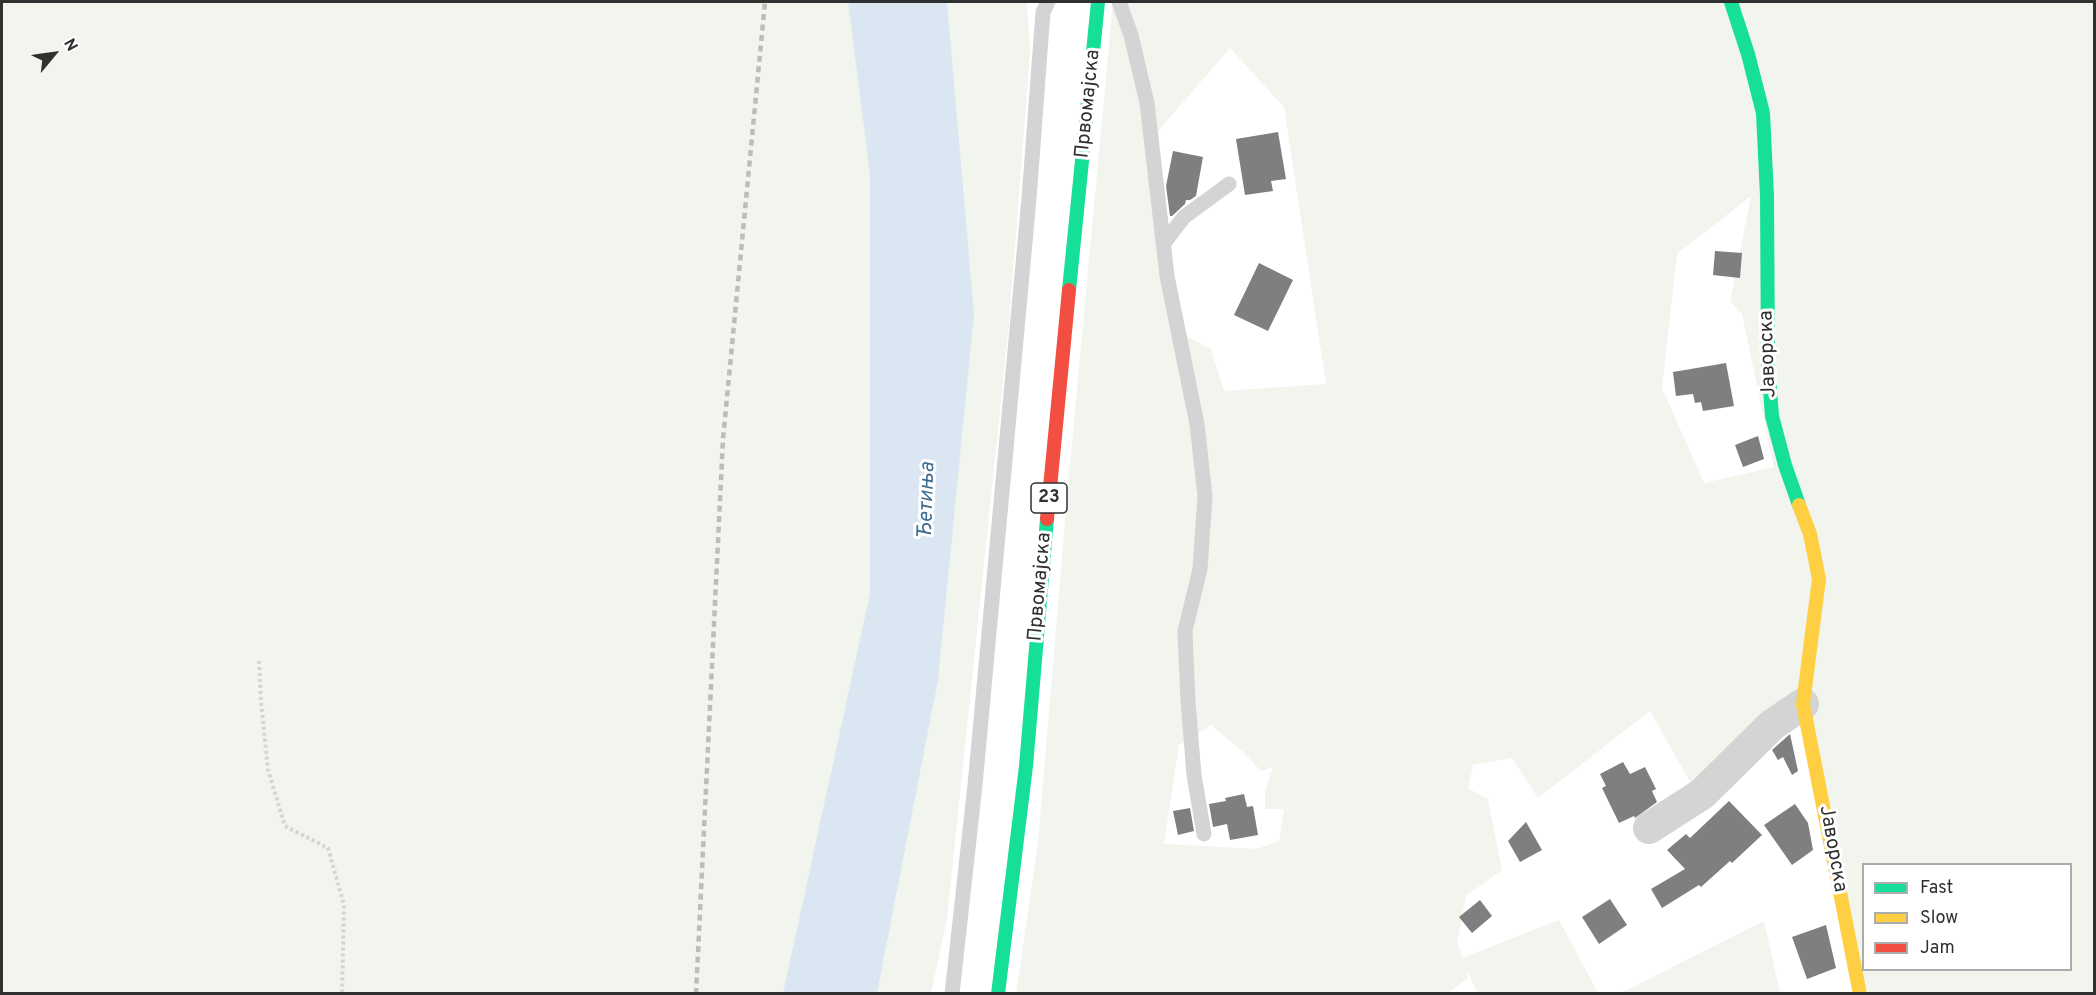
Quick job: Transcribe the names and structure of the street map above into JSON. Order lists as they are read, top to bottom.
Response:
{
  "streets": {
    "street": ["Првомајска", "Јаворска", "23"]
  },
  "water": ["Ђетиња"],
  "legend": ["Fast", "Slow", "Jam"],
  "north": "top right"
}
